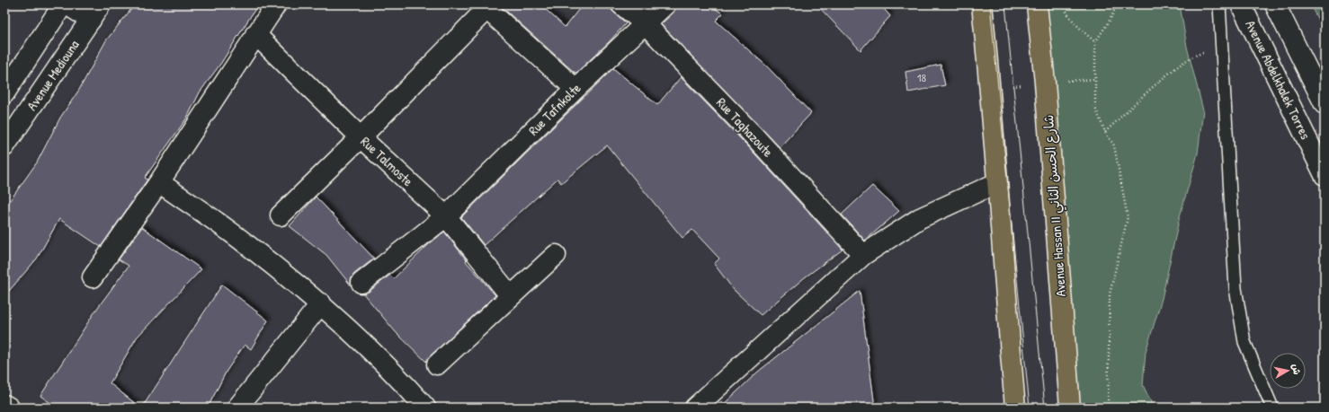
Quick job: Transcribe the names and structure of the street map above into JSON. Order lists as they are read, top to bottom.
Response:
{
  "streets": {
    "highway": ["Avenue Hassan II شارع الحسن الثاني"],
    "street": [
      "Avenue Mediouna",
      "Avenue Abdelkhalek Torres",
      "Rue Tafnkolte",
      "Rue Taghazoute",
      "Rue Talmoste"
    ]
  },
  "crossings": [
    ["Rue Tafnkolte", "Rue Taghazoute"],
    ["Rue Tafnkolte", "Rue Talmoste"]
  ],
  "house_numbers": ["18"],
  "north": "right"
}
